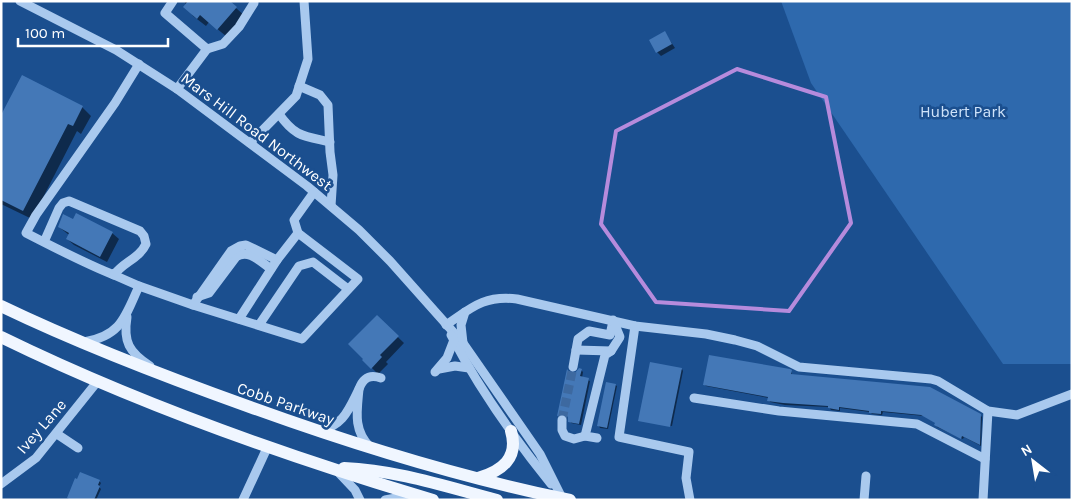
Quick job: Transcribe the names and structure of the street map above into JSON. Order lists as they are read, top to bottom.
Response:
{
  "streets": {
    "main road": ["Cobb Parkway"],
    "street": ["Mars Hill Road Northwest", "Ivey Lane"]
  },
  "crossings": [
    ["Mars Hill Road Northwest", "Cobb Parkway"]
  ],
  "parks": ["Hubert Park"],
  "scale_bar": "100 m",
  "north": "top left"
}
